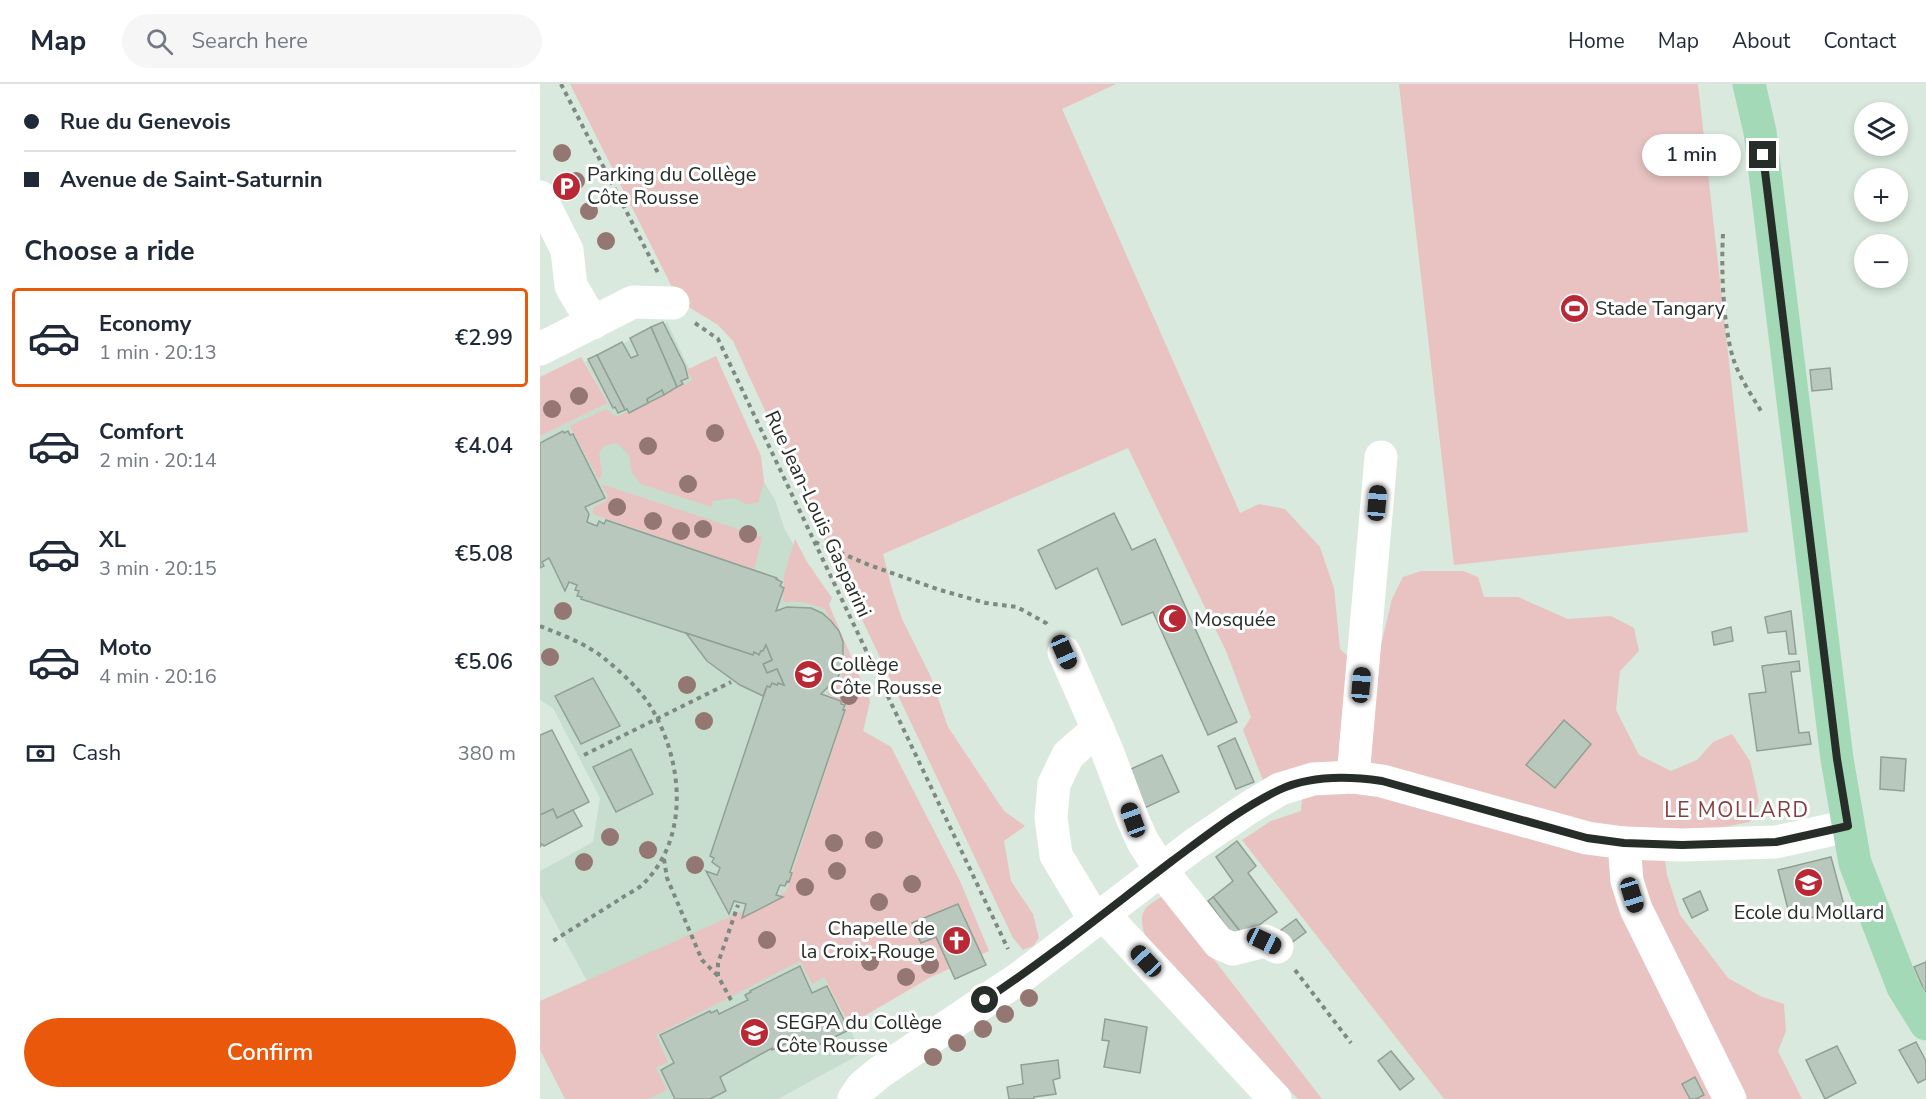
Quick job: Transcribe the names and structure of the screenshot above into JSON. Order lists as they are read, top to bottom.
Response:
{
  "streets": {
    "path": ["Rue Jean-Louis Gasparini"]
  },
  "districts": ["LE MOLLARD"],
  "places": {
    "parking": ["Parking du Collège Côte Rousse"],
    "sports": ["Stade Tangary"],
    "mosque": ["Mosquée"],
    "school or university": ["Collège Côte Rousse", "Ecole du Mollard", "SEGPA du Collège Côte Rousse"],
    "church": ["Chapelle de la Croix-Rouge"]
  },
  "page": {
    "header": "Map",
    "search": "Search here",
    "nav": [
      "Home",
      "Map",
      "About",
      "Contact"
    ],
    "banner": ["Rue du Genevois", "Avenue de Saint-Saturnin"],
    "map_buttons": ["+", "−"],
    "bubble": "1 min",
    "heading": "Choose a ride",
    "list": [
      {
        "name": "Economy",
        "note": "1 min · 20:13",
        "value": "€2.99"
      },
      {
        "name": "Comfort",
        "note": "2 min · 20:14",
        "value": "€4.04"
      },
      {
        "name": "XL",
        "note": "3 min · 20:15",
        "value": "€5.08"
      },
      {
        "name": "Moto",
        "note": "4 min · 20:16",
        "value": "€5.06"
      }
    ],
    "pay": ["Cash", "380 m"],
    "buttons": "Confirm"
  }
}
